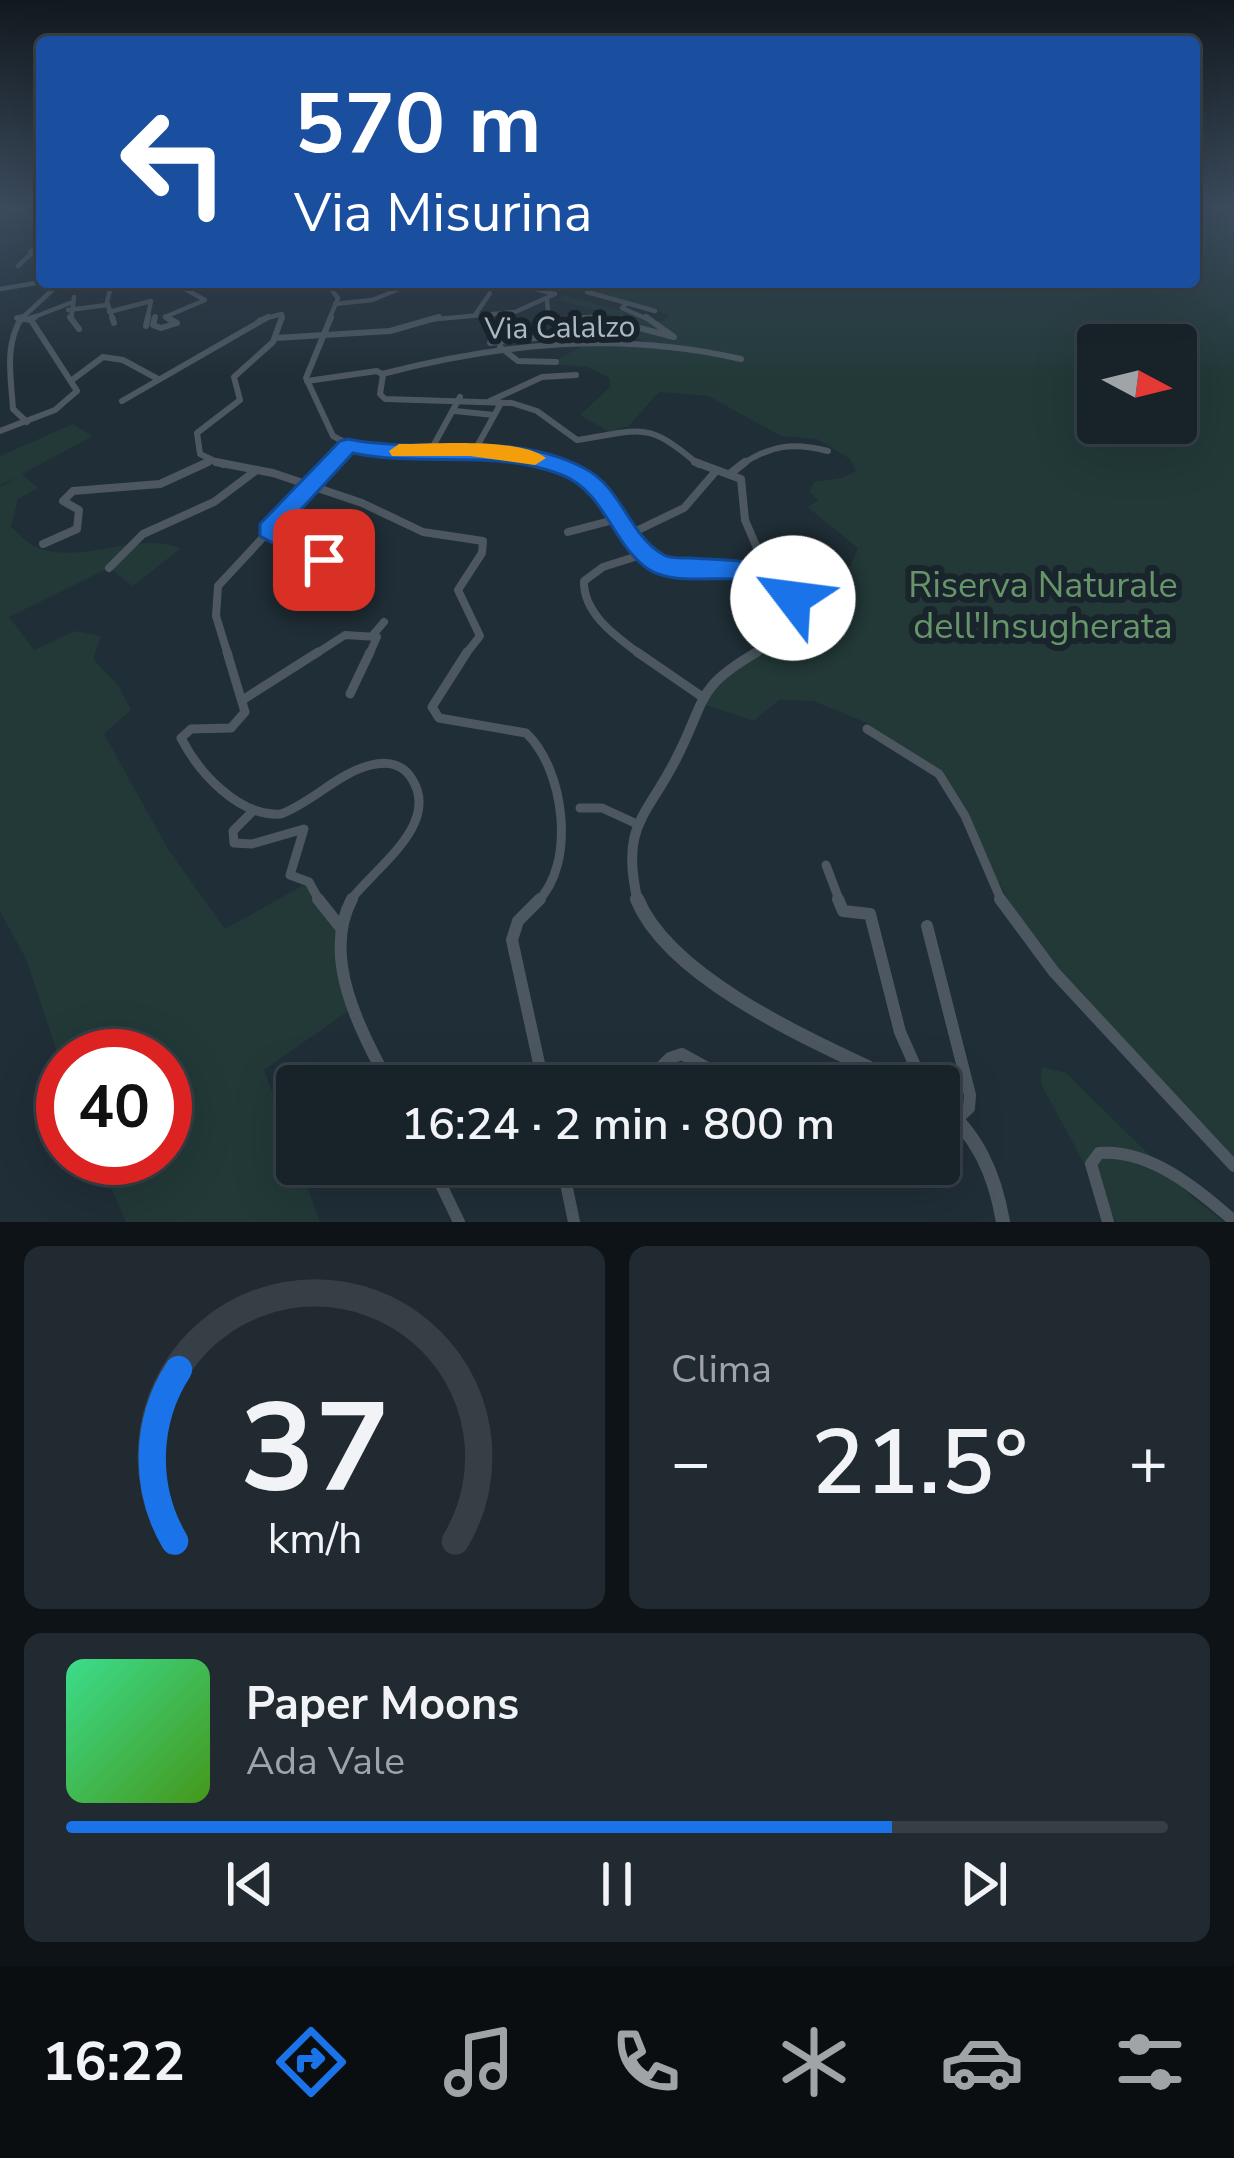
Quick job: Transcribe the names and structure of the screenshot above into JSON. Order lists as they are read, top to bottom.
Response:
{
  "streets": {
    "street": ["Via Calalzo"]
  },
  "parks": ["Riserva Naturale dell'Insugherata"],
  "north": "right",
  "page": {
    "turn": ["570 m", "Via Misurina"],
    "limit": "40",
    "trip": "16:24 · 2 min · 800 m",
    "tile": "Clima",
    "heat": ["−", "21.5°", "+"],
    "song": ["Paper Moons", "Ada Vale"],
    "tabs": "16:22",
    "gauge": ["37", "km/h"]
  }
}
